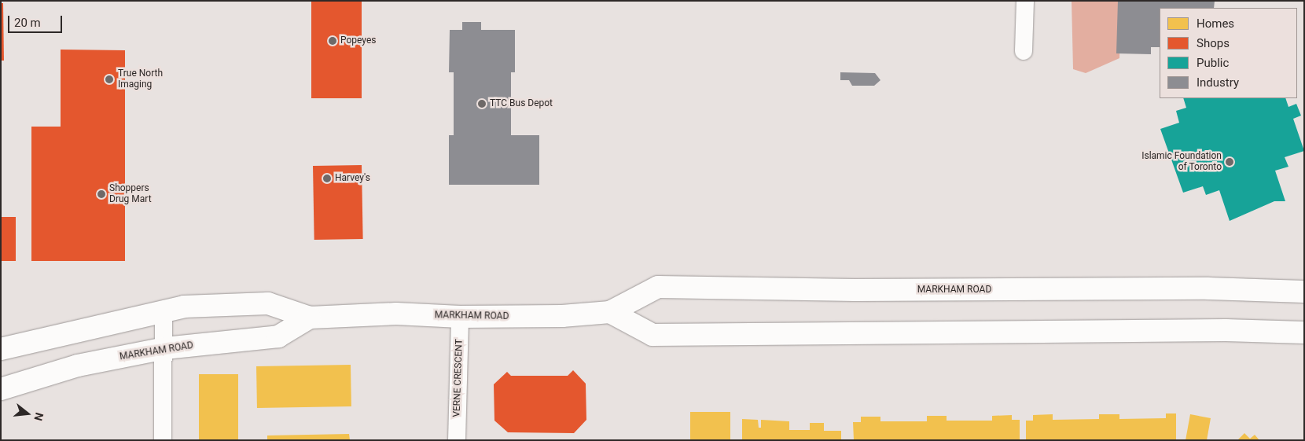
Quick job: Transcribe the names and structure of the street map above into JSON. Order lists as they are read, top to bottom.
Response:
{
  "streets": {
    "main road": ["MARKHAM ROAD"],
    "street": ["VERNE CRESCENT"]
  },
  "crossings": [
    ["MARKHAM ROAD", "VERNE CRESCENT"]
  ],
  "places": [
    "Popeyes",
    "True North Imaging",
    "TTC Bus Depot",
    "Islamic Foundation of Toronto",
    "Harvey's",
    "Shoppers Drug Mart"
  ],
  "legend": [
    "Homes",
    "Shops",
    "Public",
    "Industry"
  ],
  "scale_bar": "20 m",
  "north": "right"
}
